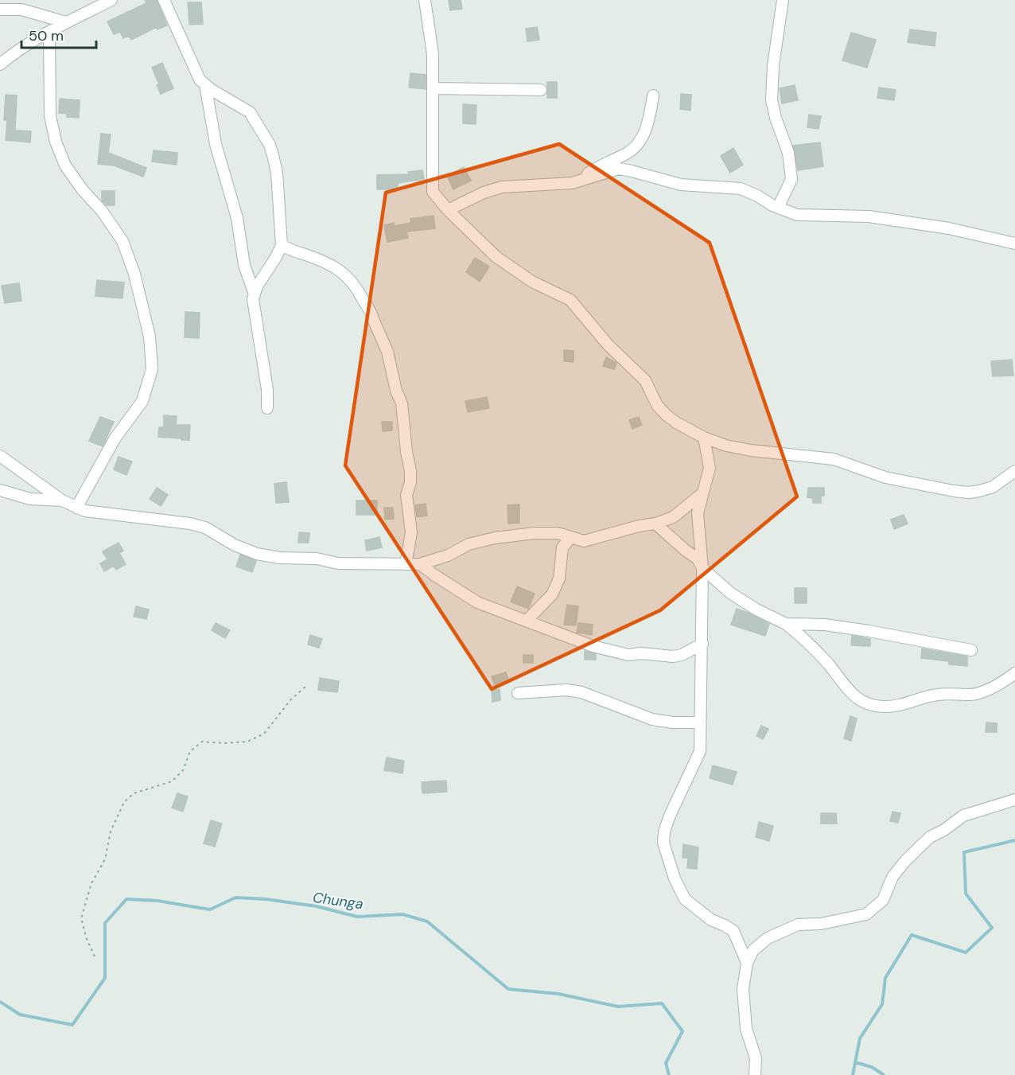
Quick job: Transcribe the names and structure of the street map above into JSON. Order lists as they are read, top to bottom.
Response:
{
  "water": ["Chunga"],
  "scale_bar": "50 m"
}
